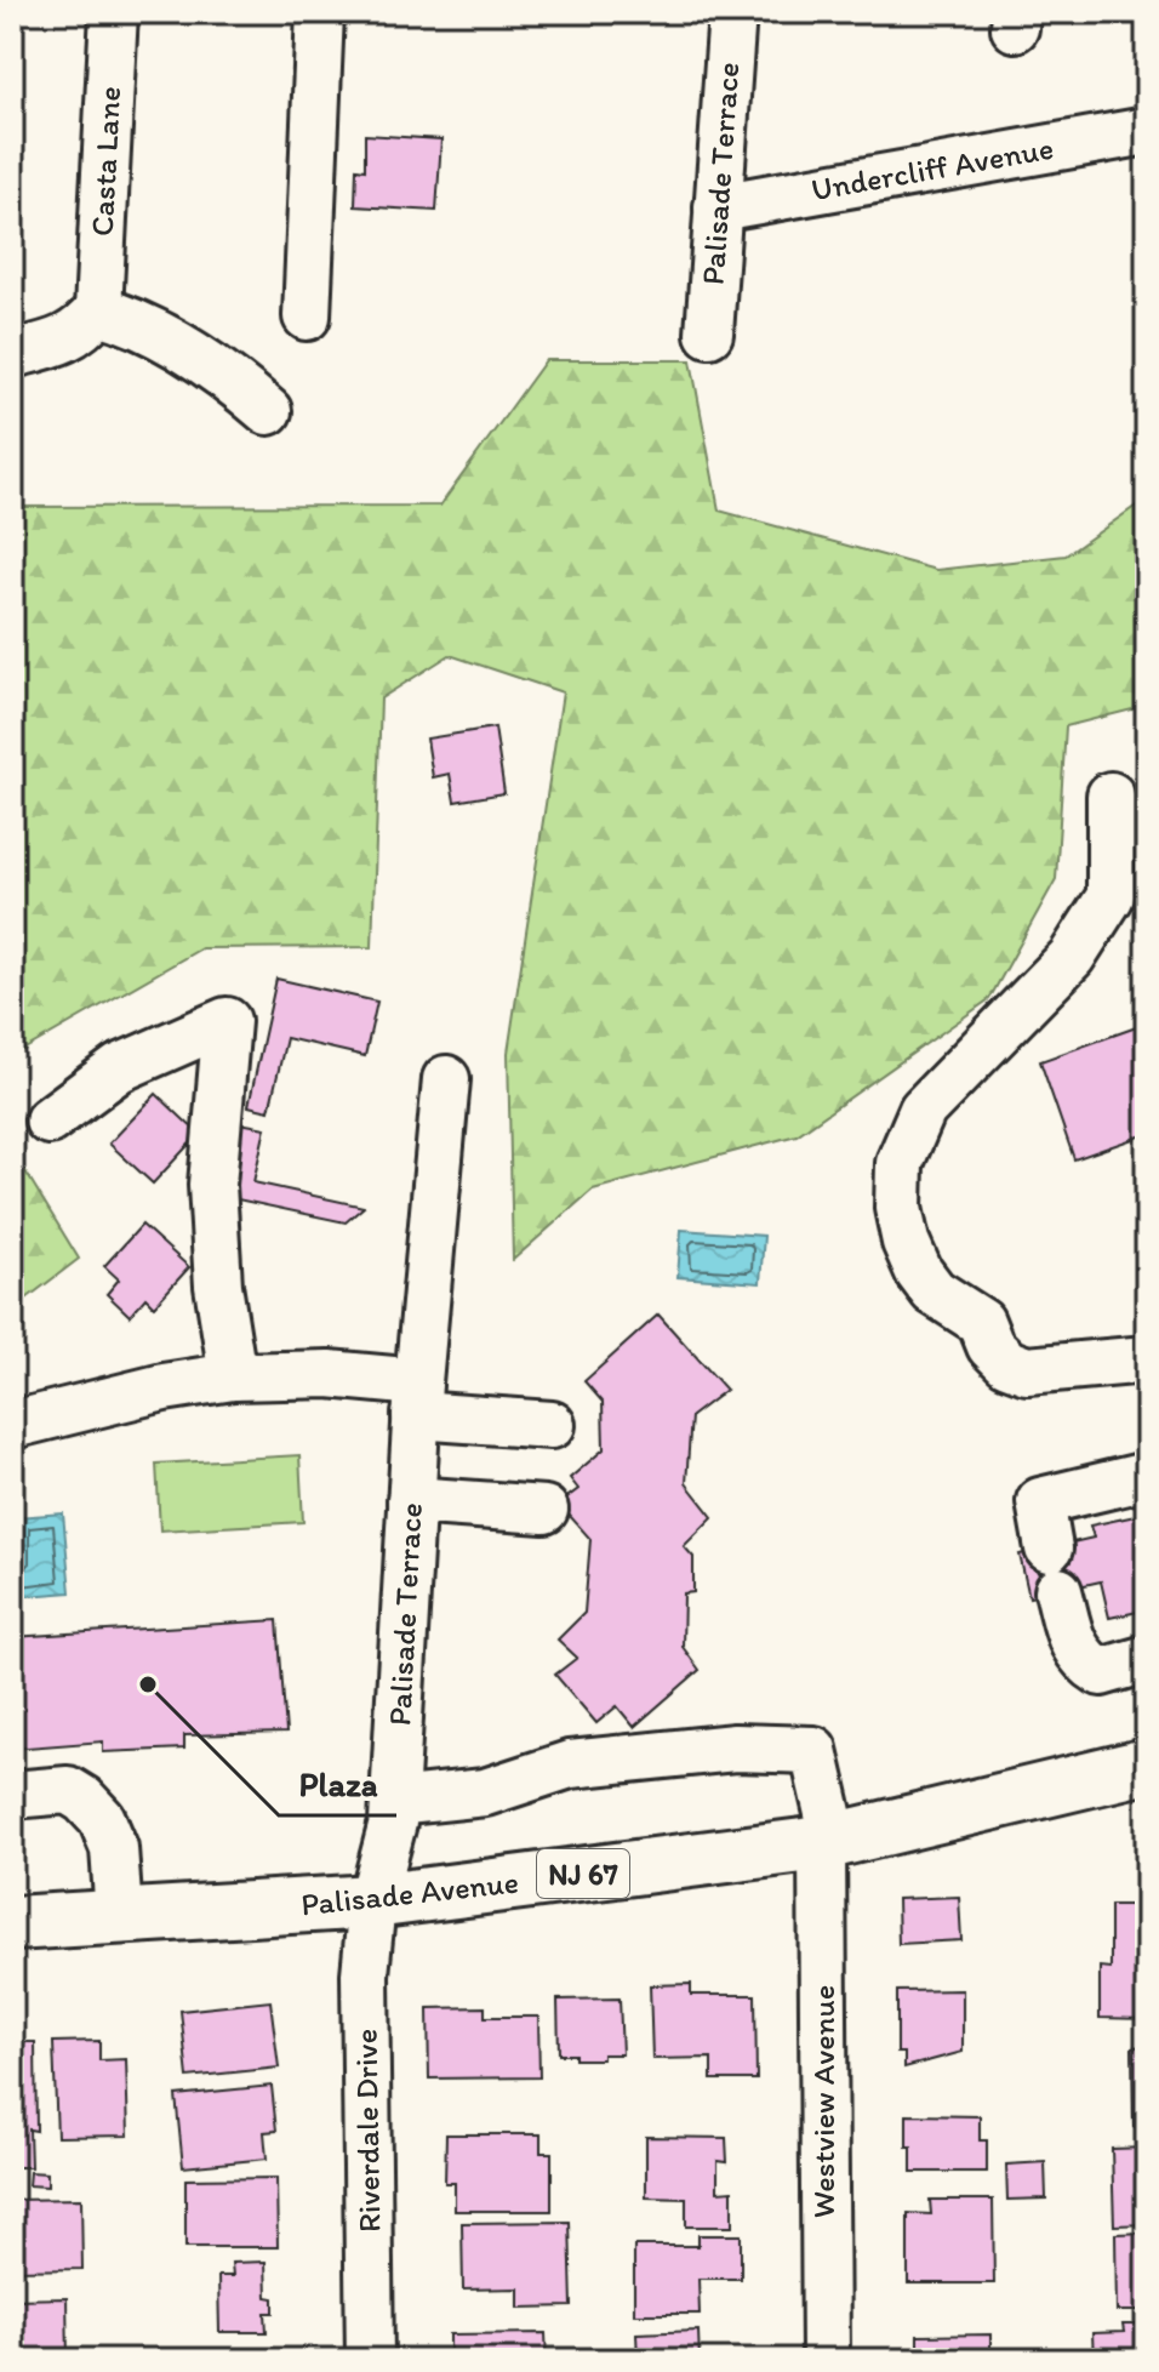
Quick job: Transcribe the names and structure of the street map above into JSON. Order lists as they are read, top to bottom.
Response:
{
  "streets": {
    "main road": ["NJ 67", "Palisade Avenue"],
    "street": [
      "Casta Lane",
      "Undercliff Avenue",
      "Palisade Terrace",
      "Westview Avenue",
      "Riverdale Drive"
    ]
  },
  "crossings": [
    ["Undercliff Avenue", "Palisade Terrace"],
    ["Palisade Terrace", "Palisade Avenue"],
    ["Palisade Terrace", "Westview Avenue"],
    ["Palisade Terrace", "Riverdale Drive"],
    ["Palisade Avenue", "Westview Avenue"],
    ["Palisade Avenue", "Riverdale Drive"]
  ],
  "places": ["Plaza"]
}
